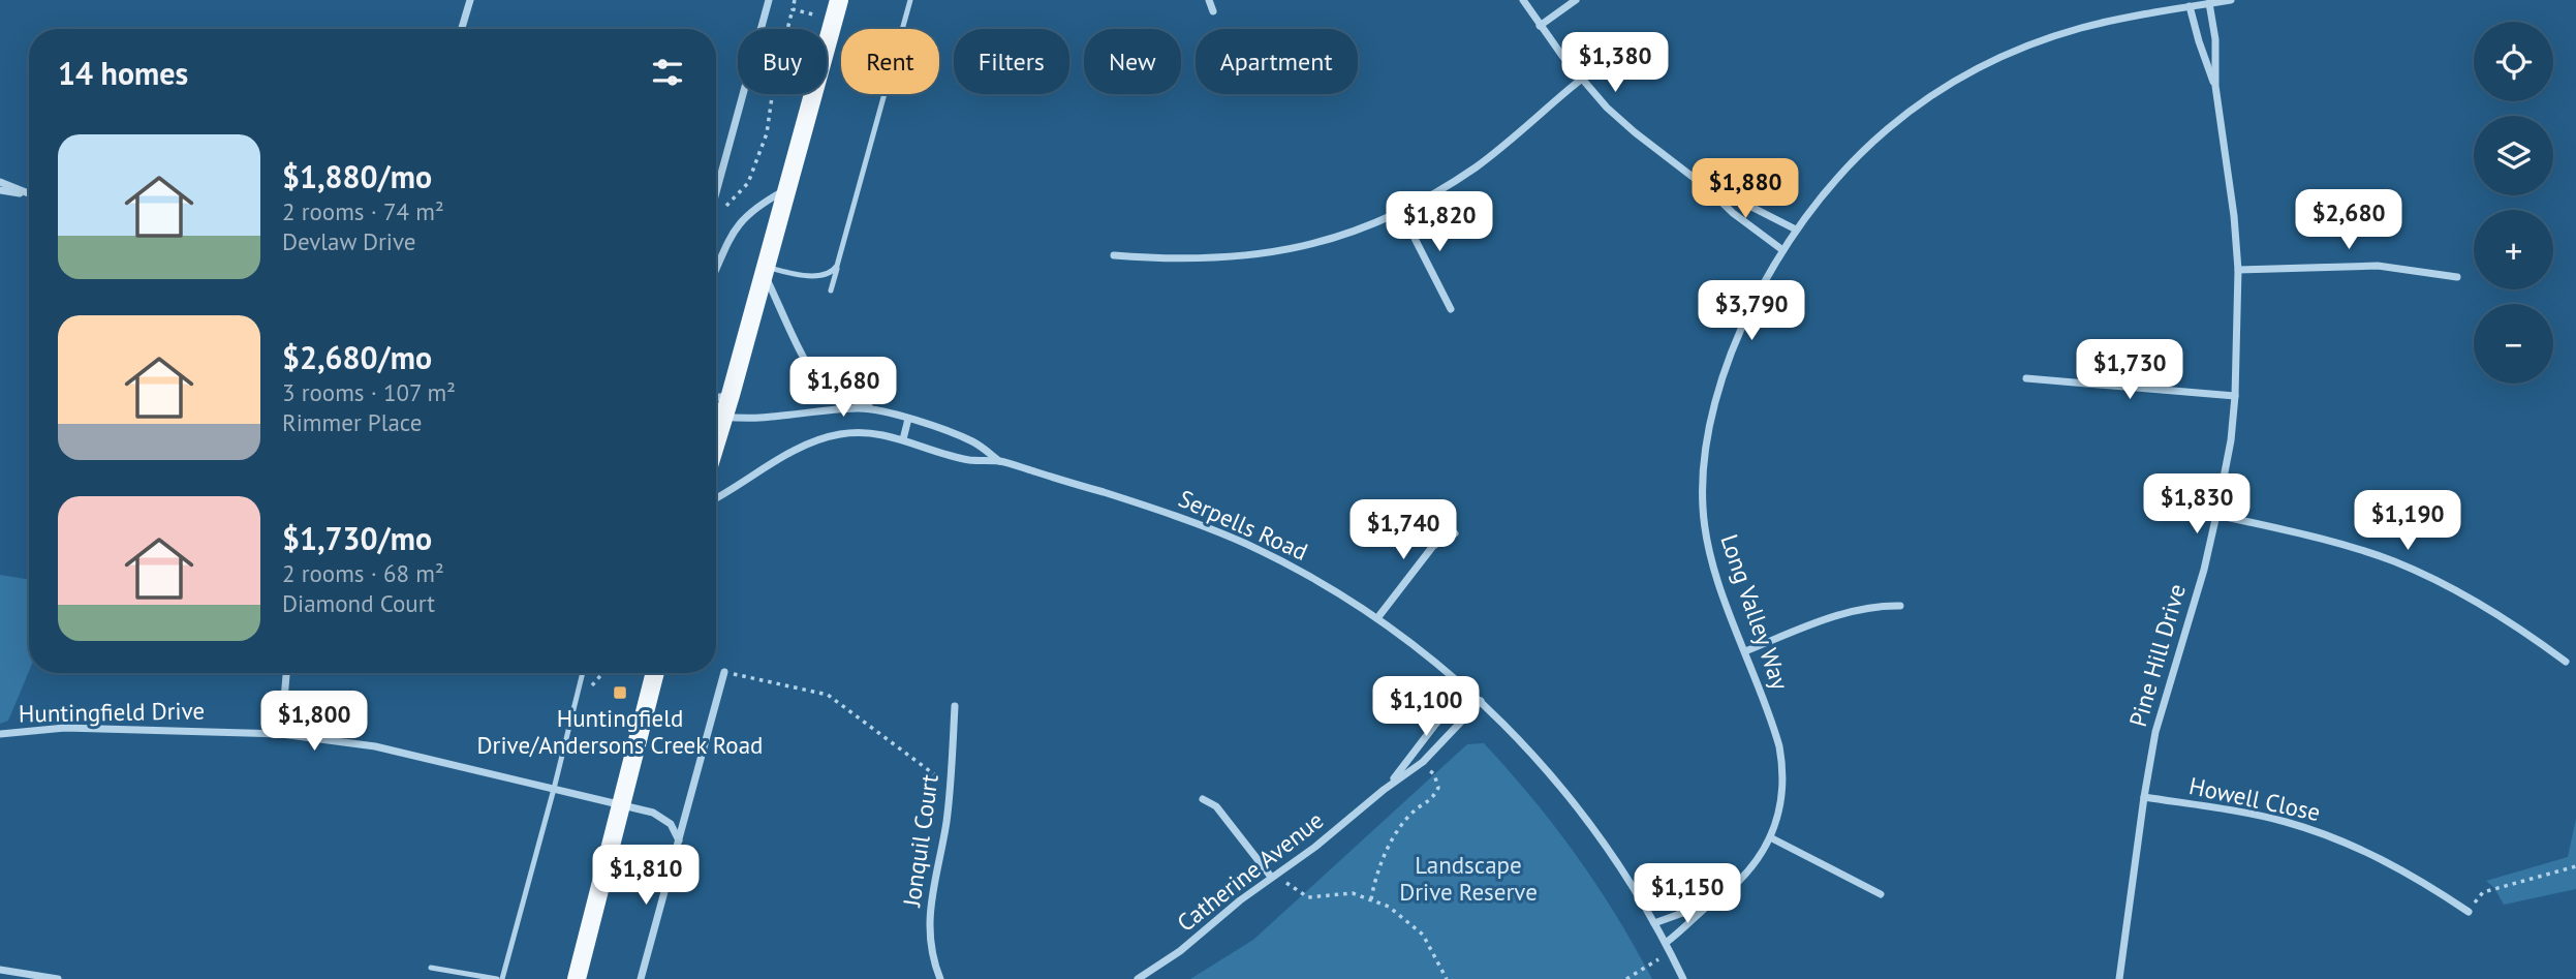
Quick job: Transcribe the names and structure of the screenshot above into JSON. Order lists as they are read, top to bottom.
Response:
{
  "streets": {
    "street": [
      "Serpells Road",
      "Long Valley Way",
      "Pine Hill Drive",
      "Huntingfield Drive",
      "Howell Close",
      "Jonquil Court",
      "Catherine Avenue"
    ]
  },
  "crossings": [
    ["Serpells Road", "Long Valley Way"],
    ["Serpells Road", "Catherine Avenue"],
    ["Long Valley Way", "Pine Hill Drive"],
    ["Pine Hill Drive", "Howell Close"]
  ],
  "parks": ["Landscape Drive Reserve"],
  "places": {
    "transit": ["Huntingfield Drive/Andersons Creek Road"]
  },
  "page": {
    "map_buttons": ["+", "−"],
    "chip": [
      "Buy",
      "Rent",
      "Filters",
      "New",
      "Apartment"
    ],
    "heading": "14 homes",
    "price": [
      "$1,380",
      "$1,880",
      "$2,680",
      "$1,820",
      "$3,790",
      "$1,730",
      "$1,680",
      "$1,830",
      "$1,190",
      "$1,740",
      "$1,100",
      "$1,800",
      "$1,810",
      "$1,150"
    ],
    "list": [
      {
        "name": "$1,880/mo",
        "note": "2 rooms · 74 m² · Devlaw Drive"
      },
      {
        "name": "$2,680/mo",
        "note": "3 rooms · 107 m² · Rimmer Place"
      },
      {
        "name": "$1,730/mo",
        "note": "2 rooms · 68 m² · Diamond Court"
      }
    ]
  }
}
